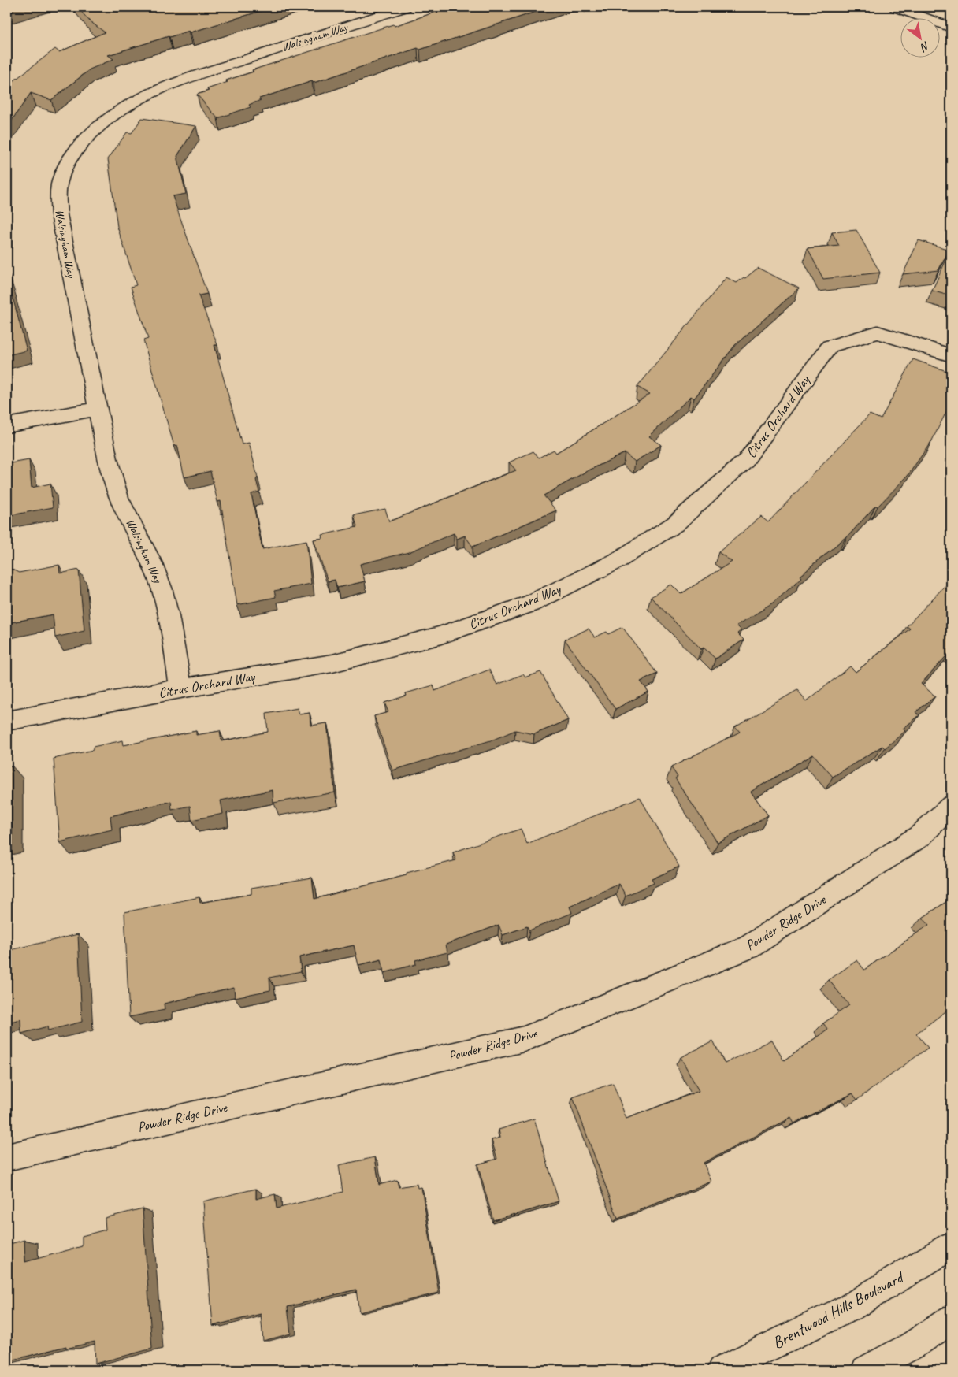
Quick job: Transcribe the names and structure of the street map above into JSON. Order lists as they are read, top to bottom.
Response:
{
  "streets": {
    "street": [
      "Walsingham Way",
      "Citrus Orchard Way",
      "Powder Ridge Drive",
      "Brentwood Hills Boulevard"
    ]
  },
  "crossings": [
    ["Walsingham Way", "Citrus Orchard Way"]
  ],
  "north": "bottom right"
}
